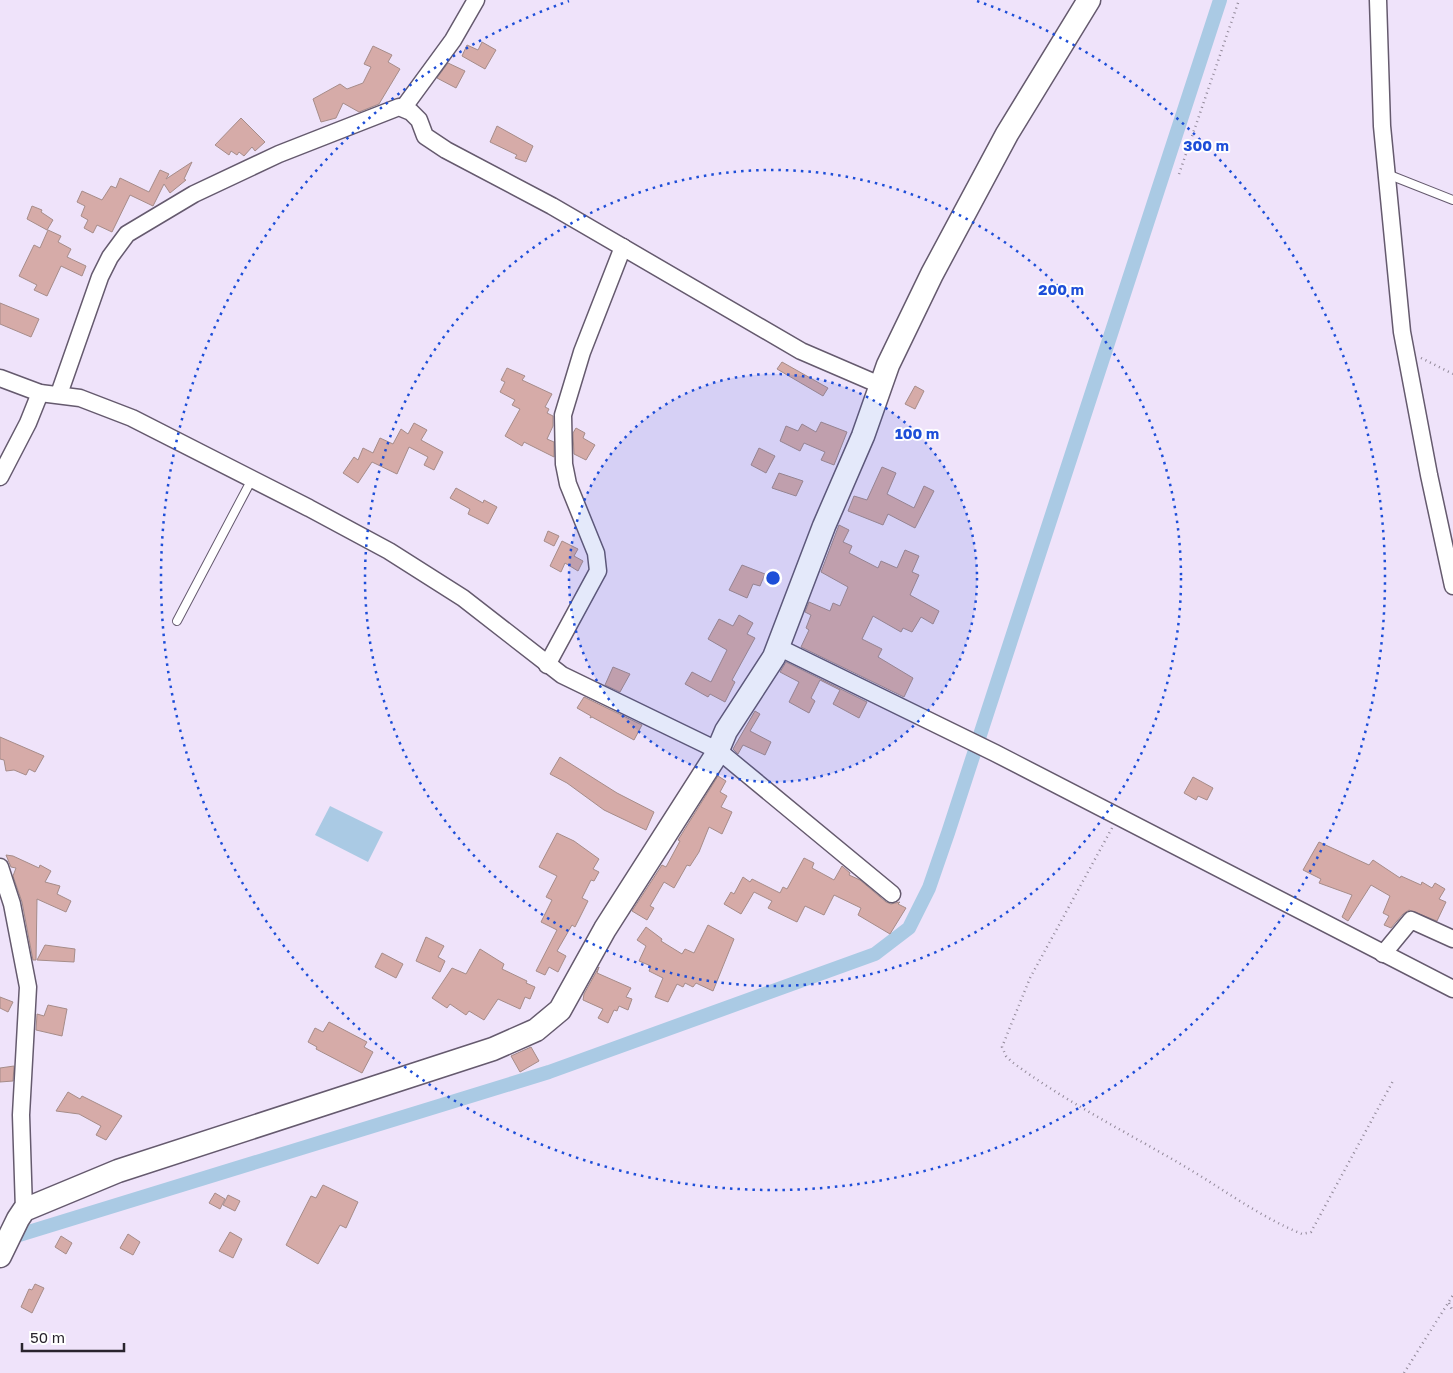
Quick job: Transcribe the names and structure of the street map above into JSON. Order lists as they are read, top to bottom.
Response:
{
  "scale_bar": "50 m",
  "rings": ["300 m", "200 m", "100 m"]
}
